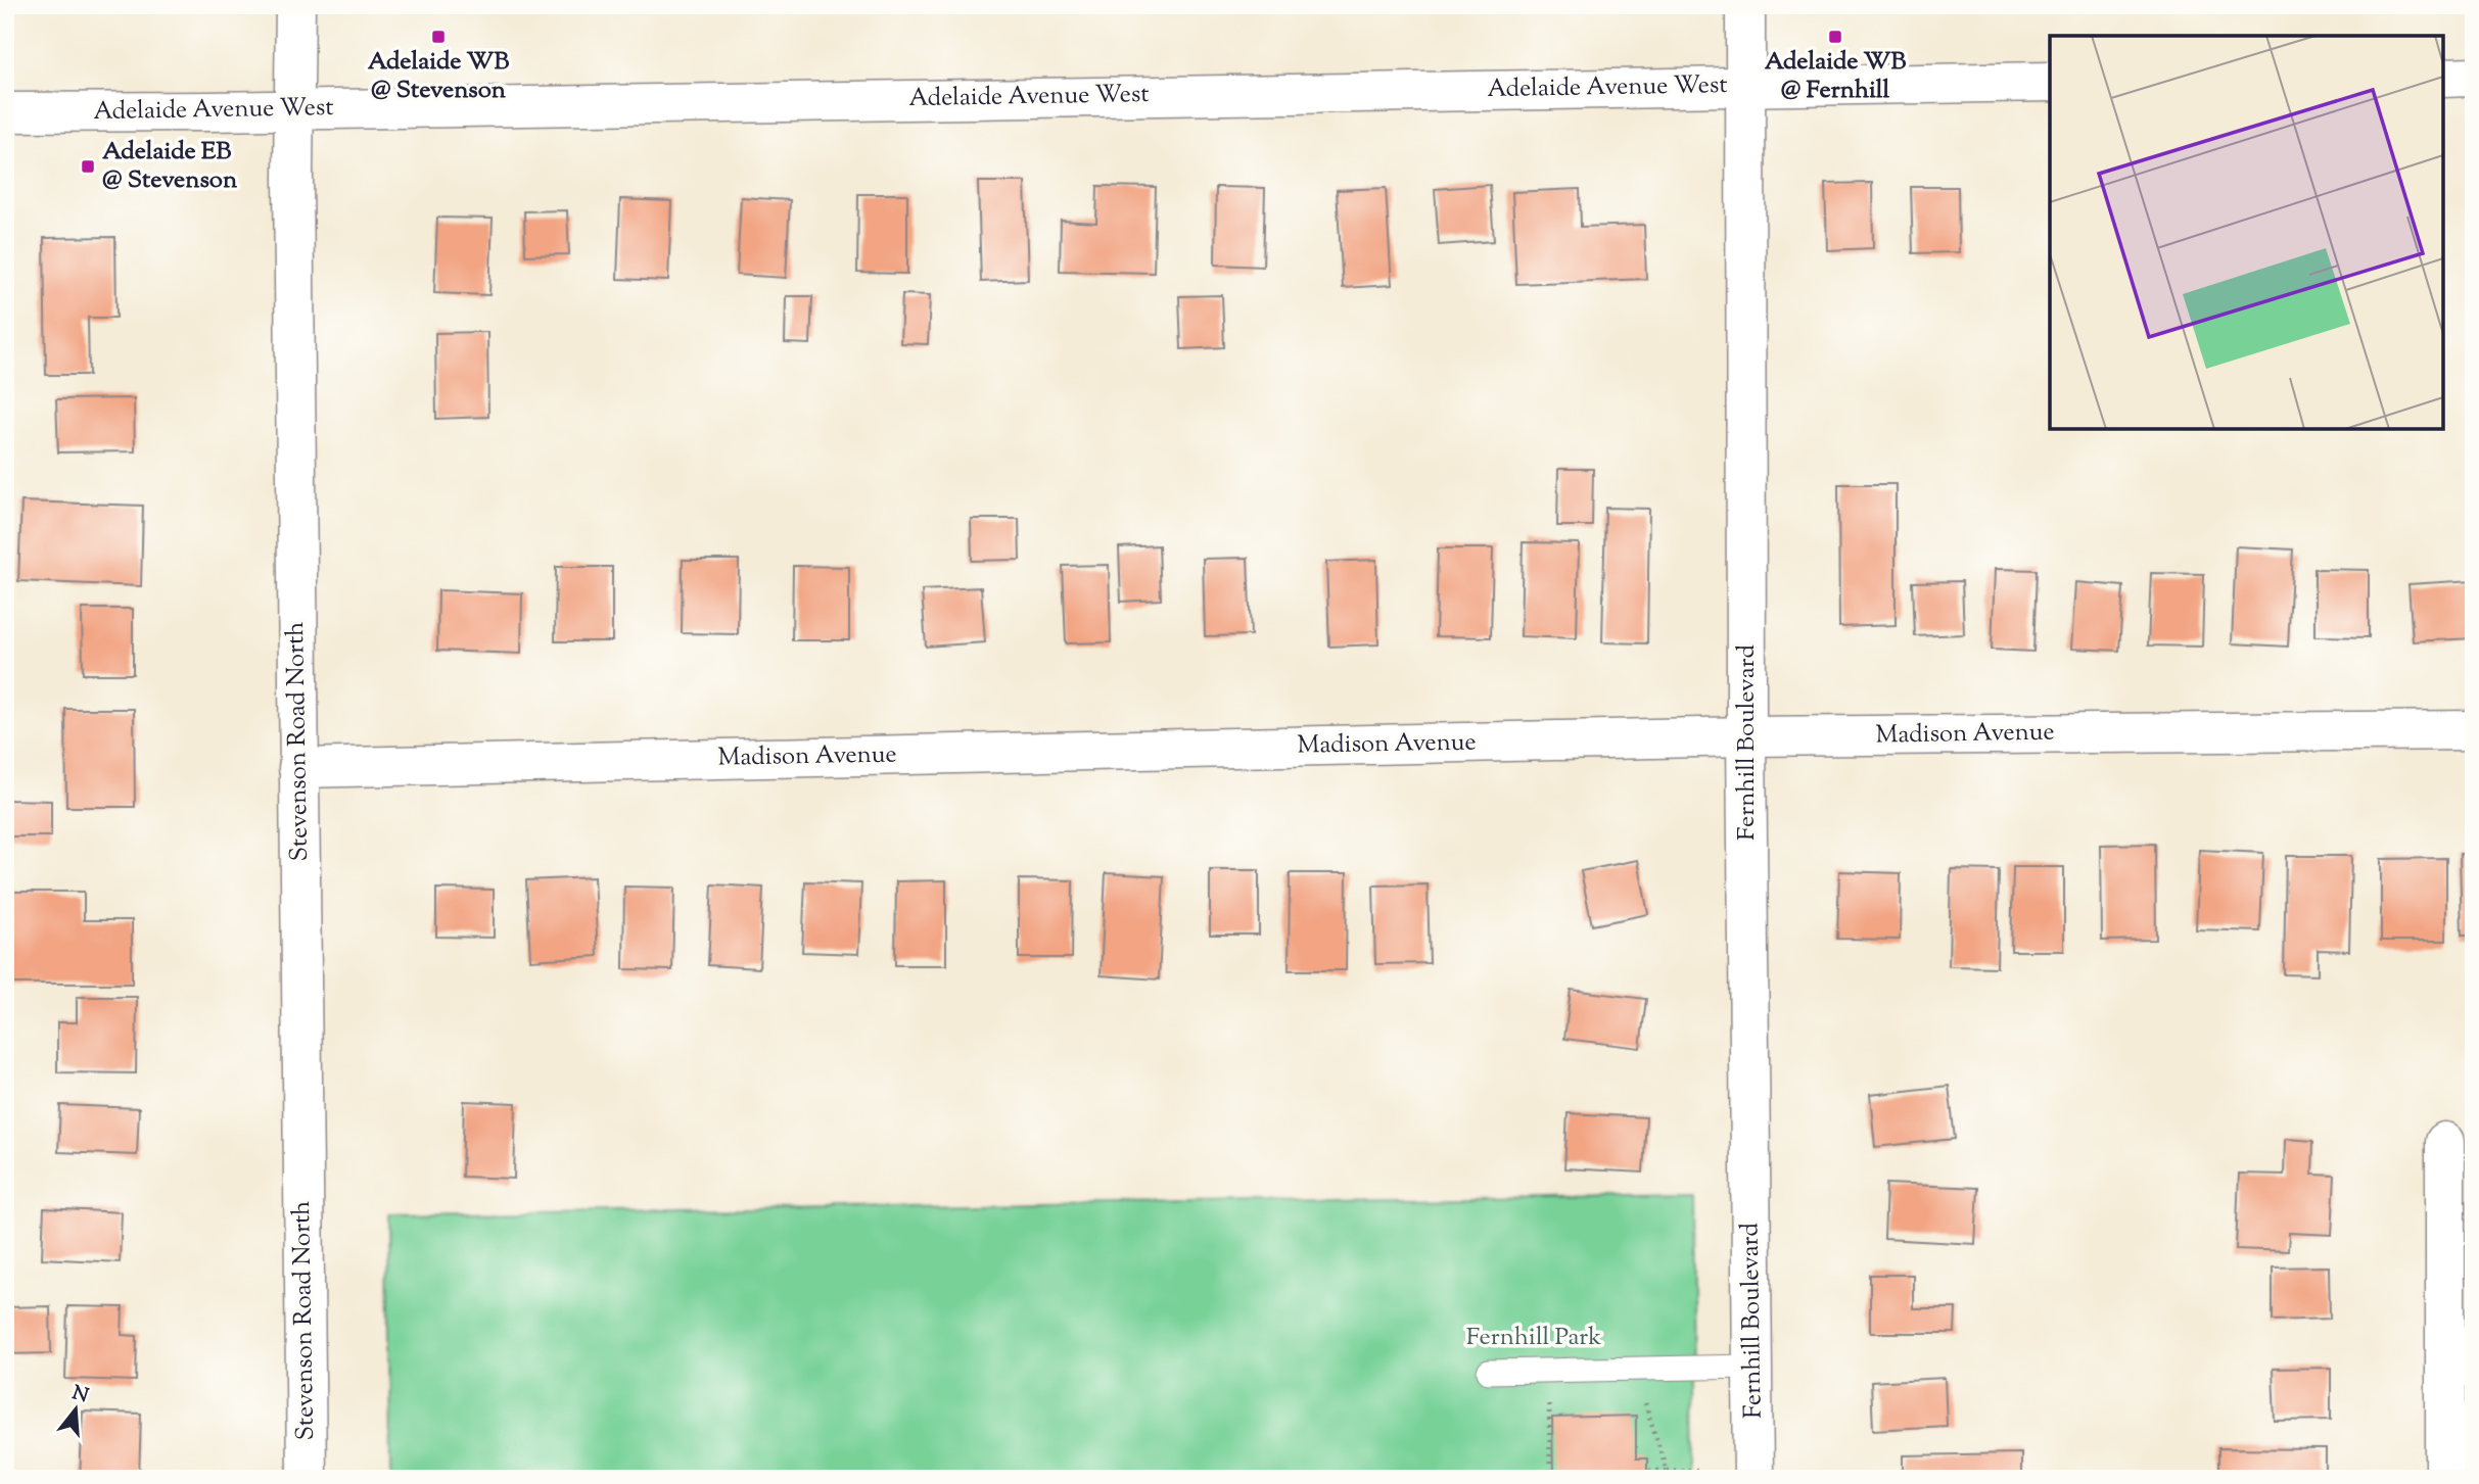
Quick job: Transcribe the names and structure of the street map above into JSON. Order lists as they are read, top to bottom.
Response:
{
  "streets": {
    "street": [
      "Adelaide Avenue West",
      "Madison Avenue",
      "Stevenson Road North",
      "Fernhill Boulevard"
    ]
  },
  "crossings": [
    ["Adelaide Avenue West", "Stevenson Road North"],
    ["Adelaide Avenue West", "Fernhill Boulevard"],
    ["Madison Avenue", "Stevenson Road North"],
    ["Madison Avenue", "Fernhill Boulevard"]
  ],
  "parks": ["Fernhill Park"],
  "places": {
    "transit": ["Adelaide WB @ Stevenson", "Adelaide WB @ Fernhill", "Adelaide EB @ Stevenson"]
  },
  "north": "top"
}
